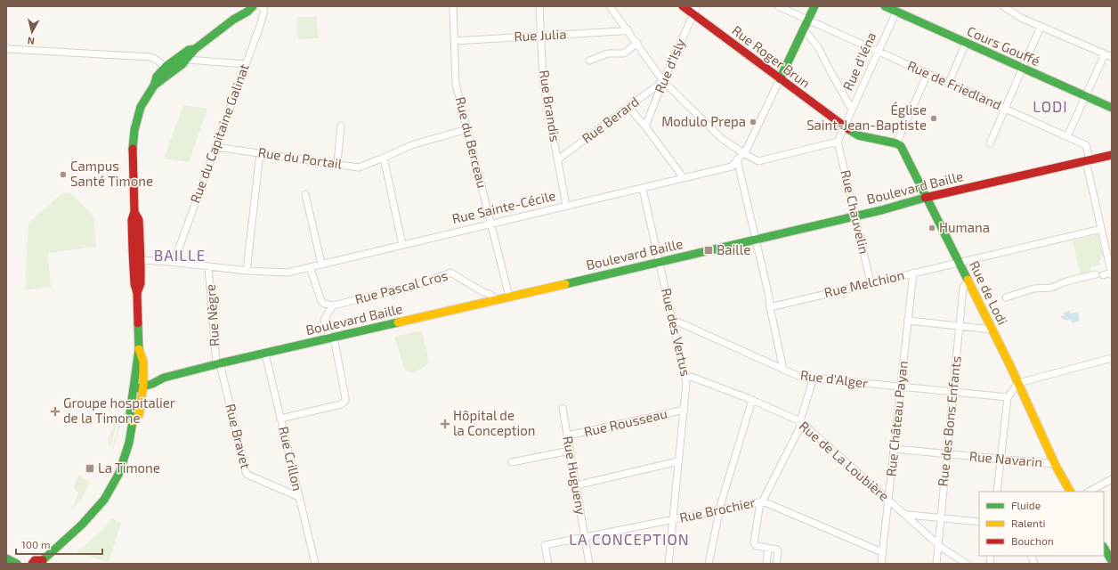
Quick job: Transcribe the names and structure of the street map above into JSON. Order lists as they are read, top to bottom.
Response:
{
  "streets": {
    "main road": [
      "Cours Gouffé",
      "Rue Roger Brun",
      "Boulevard Baille",
      "Rue de Lodi"
    ],
    "street": [
      "Rue Julia",
      "Rue d'Iéna",
      "Rue d'Isly",
      "Rue de Friedland",
      "Rue Brandis",
      "Rue Berard",
      "Rue du Capitaine Galinat",
      "Rue du Berceau",
      "Rue du Portail",
      "Rue Sainte-Cécile",
      "Rue Chauvelin",
      "Rue Melchion",
      "Rue Pascal Cros",
      "Rue Nègre",
      "Rue des Vertus",
      "Rue d'Alger",
      "Rue Château Payan",
      "Rue des Bons Enfants",
      "Rue Rousseau",
      "Rue Bravet",
      "Rue Crillon",
      "Rue Navarin",
      "Rue de La Loubière",
      "Rue Hugueny",
      "Rue Brochier"
    ]
  },
  "crossings": [
    ["Rue Julia", "Rue Brandis"],
    ["Rue Julia", "Rue du Berceau"],
    ["Cours Gouffé", "Rue d'Iéna"],
    ["Rue Roger Brun", "Rue d'Iéna"],
    ["Rue Roger Brun", "Rue d'Isly"],
    ["Rue Roger Brun", "Rue Sainte-Cécile"],
    ["Rue d'Iéna", "Rue de Friedland"],
    ["Rue d'Isly", "Rue Berard"],
    ["Rue de Friedland", "Boulevard Baille"],
    ["Rue Brandis", "Rue Berard"],
    ["Rue Brandis", "Rue Sainte-Cécile"],
    ["Rue du Capitaine Galinat", "Rue du Portail"],
    ["Rue du Capitaine Galinat", "Rue Sainte-Cécile"],
    ["Rue du Berceau", "Rue du Portail"],
    ["Rue du Berceau", "Boulevard Baille"],
    ["Rue du Berceau", "Rue Sainte-Cécile"],
    ["Boulevard Baille", "Rue Chauvelin"],
    ["Boulevard Baille", "Rue Pascal Cros"],
    ["Boulevard Baille", "Rue de Lodi"],
    ["Boulevard Baille", "Rue Nègre"],
    ["Boulevard Baille", "Rue des Vertus"],
    ["Boulevard Baille", "Rue Bravet"],
    ["Boulevard Baille", "Rue Crillon"],
    ["Rue Sainte-Cécile", "Rue Nègre"],
    ["Rue Sainte-Cécile", "Rue des Vertus"],
    ["Rue Chauvelin", "Rue Melchion"],
    ["Rue Melchion", "Rue de Lodi"],
    ["Rue Melchion", "Rue Château Payan"],
    ["Rue de Lodi", "Rue des Bons Enfants"],
    ["Rue de Lodi", "Rue Navarin"],
    ["Rue Nègre", "Rue Bravet"],
    ["Rue des Vertus", "Rue d'Alger"],
    ["Rue des Vertus", "Rue Rousseau"],
    ["Rue des Vertus", "Rue de La Loubière"],
    ["Rue des Vertus", "Rue Brochier"],
    ["Rue d'Alger", "Rue Château Payan"],
    ["Rue d'Alger", "Rue des Bons Enfants"],
    ["Rue Château Payan", "Rue Navarin"],
    ["Rue Château Payan", "Rue de La Loubière"],
    ["Rue Château Payan", "Rue Brochier"],
    ["Rue des Bons Enfants", "Rue Navarin"],
    ["Rue des Bons Enfants", "Rue de La Loubière"],
    ["Rue Rousseau", "Rue Hugueny"],
    ["Rue Bravet", "Rue Crillon"],
    ["Rue Hugueny", "Rue Brochier"]
  ],
  "districts": ["LODI", "BAILLE", "LA CONCEPTION"],
  "places": {
    "other": [
      "Église Saint-Jean-Baptiste",
      "Modulo Prepa",
      "Campus Santé Timone",
      "Humana"
    ],
    "transit": ["Baille", "La Timone"],
    "health": ["Groupe hospitalier de la Timone", "Hôpital de la Conception"]
  },
  "legend": ["Fluide", "Ralenti", "Bouchon"],
  "scale_bar": "100 m",
  "north": "bottom"
}
